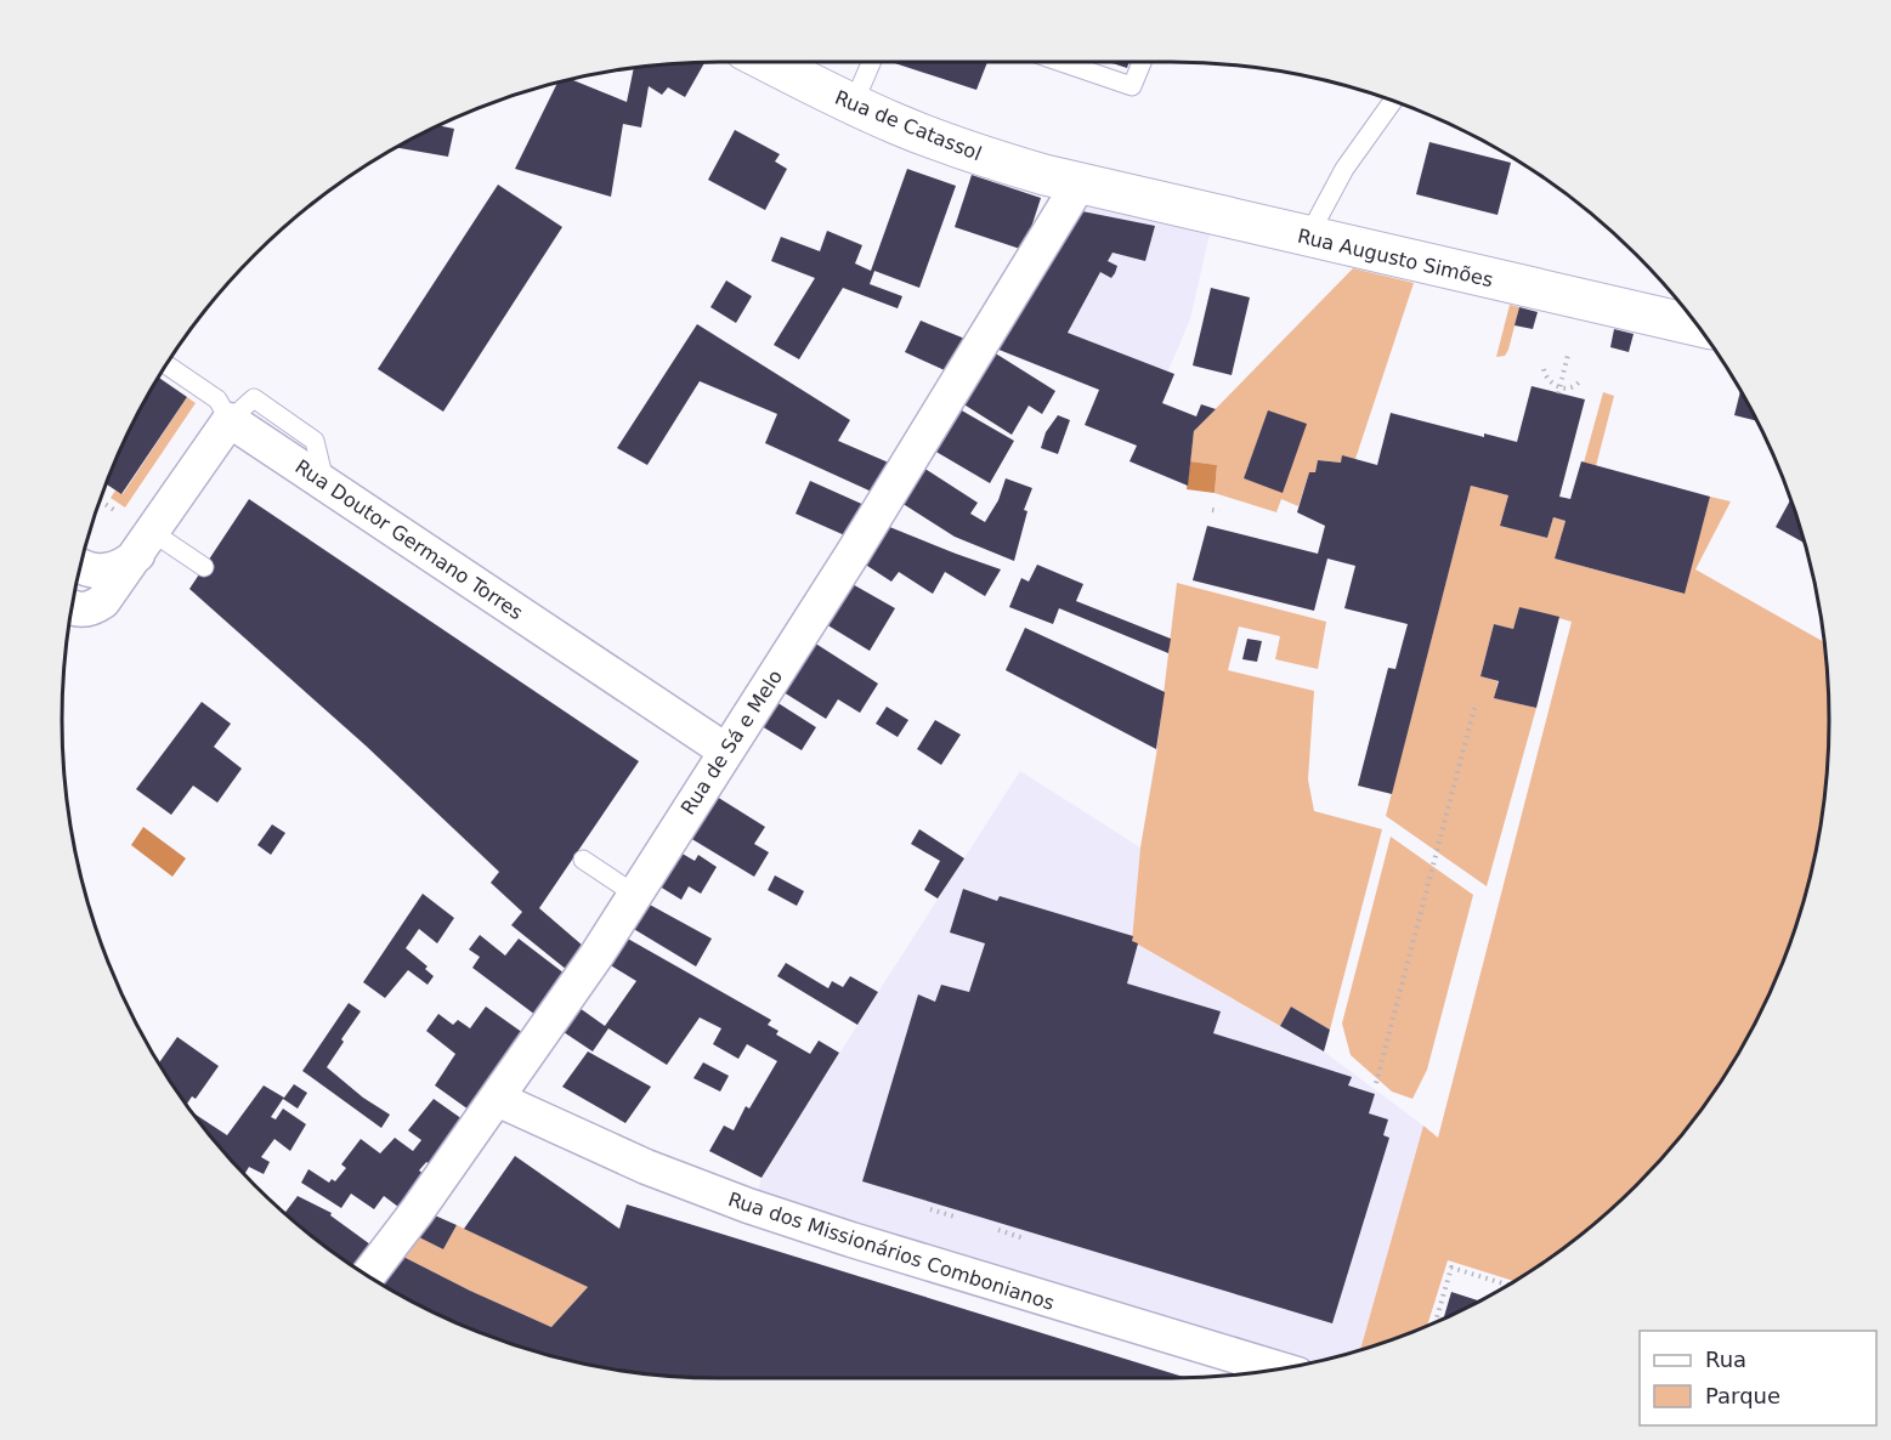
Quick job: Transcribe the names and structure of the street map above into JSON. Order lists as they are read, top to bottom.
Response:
{
  "streets": {
    "main road": ["Rua de Catassol", "Rua Augusto Simões"],
    "street": ["Rua Doutor Germano Torres", "Rua de Sá e Melo", "Rua dos Missionários Combonianos"]
  },
  "crossings": [
    ["Rua de Catassol", "Rua Augusto Simões"],
    ["Rua de Catassol", "Rua de Sá e Melo"],
    ["Rua Augusto Simões", "Rua de Sá e Melo"],
    ["Rua Doutor Germano Torres", "Rua de Sá e Melo"],
    ["Rua de Sá e Melo", "Rua dos Missionários Combonianos"]
  ],
  "legend": ["Rua", "Parque"]
}
